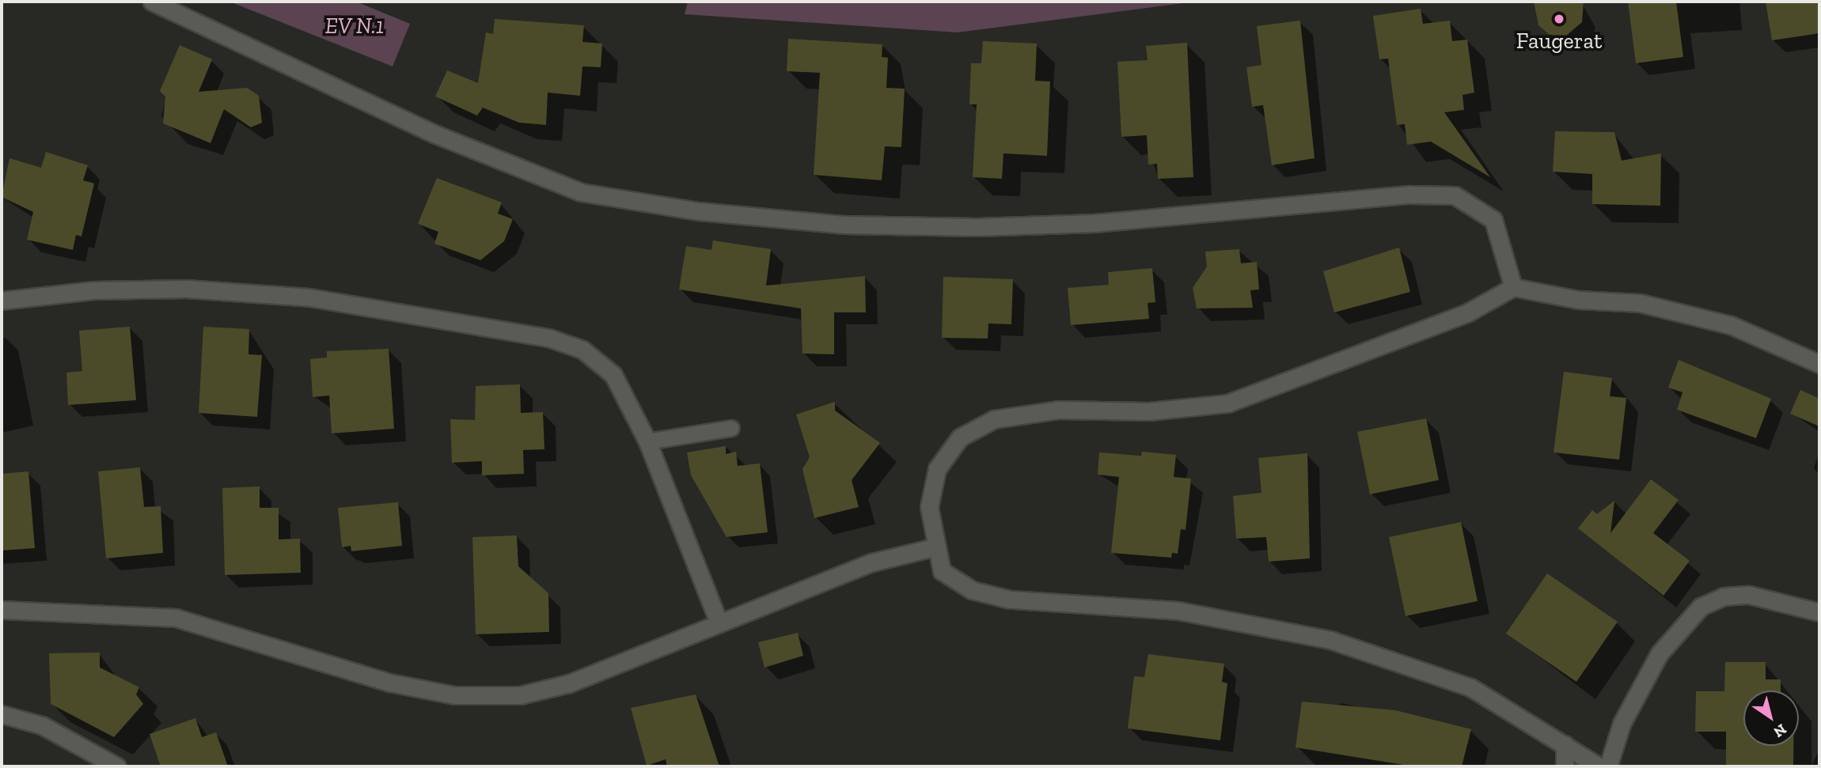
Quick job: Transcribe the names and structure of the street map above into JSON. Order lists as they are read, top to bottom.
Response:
{
  "parks": ["EV N.1"],
  "places": ["Faugerat"],
  "north": "bottom right"
}
